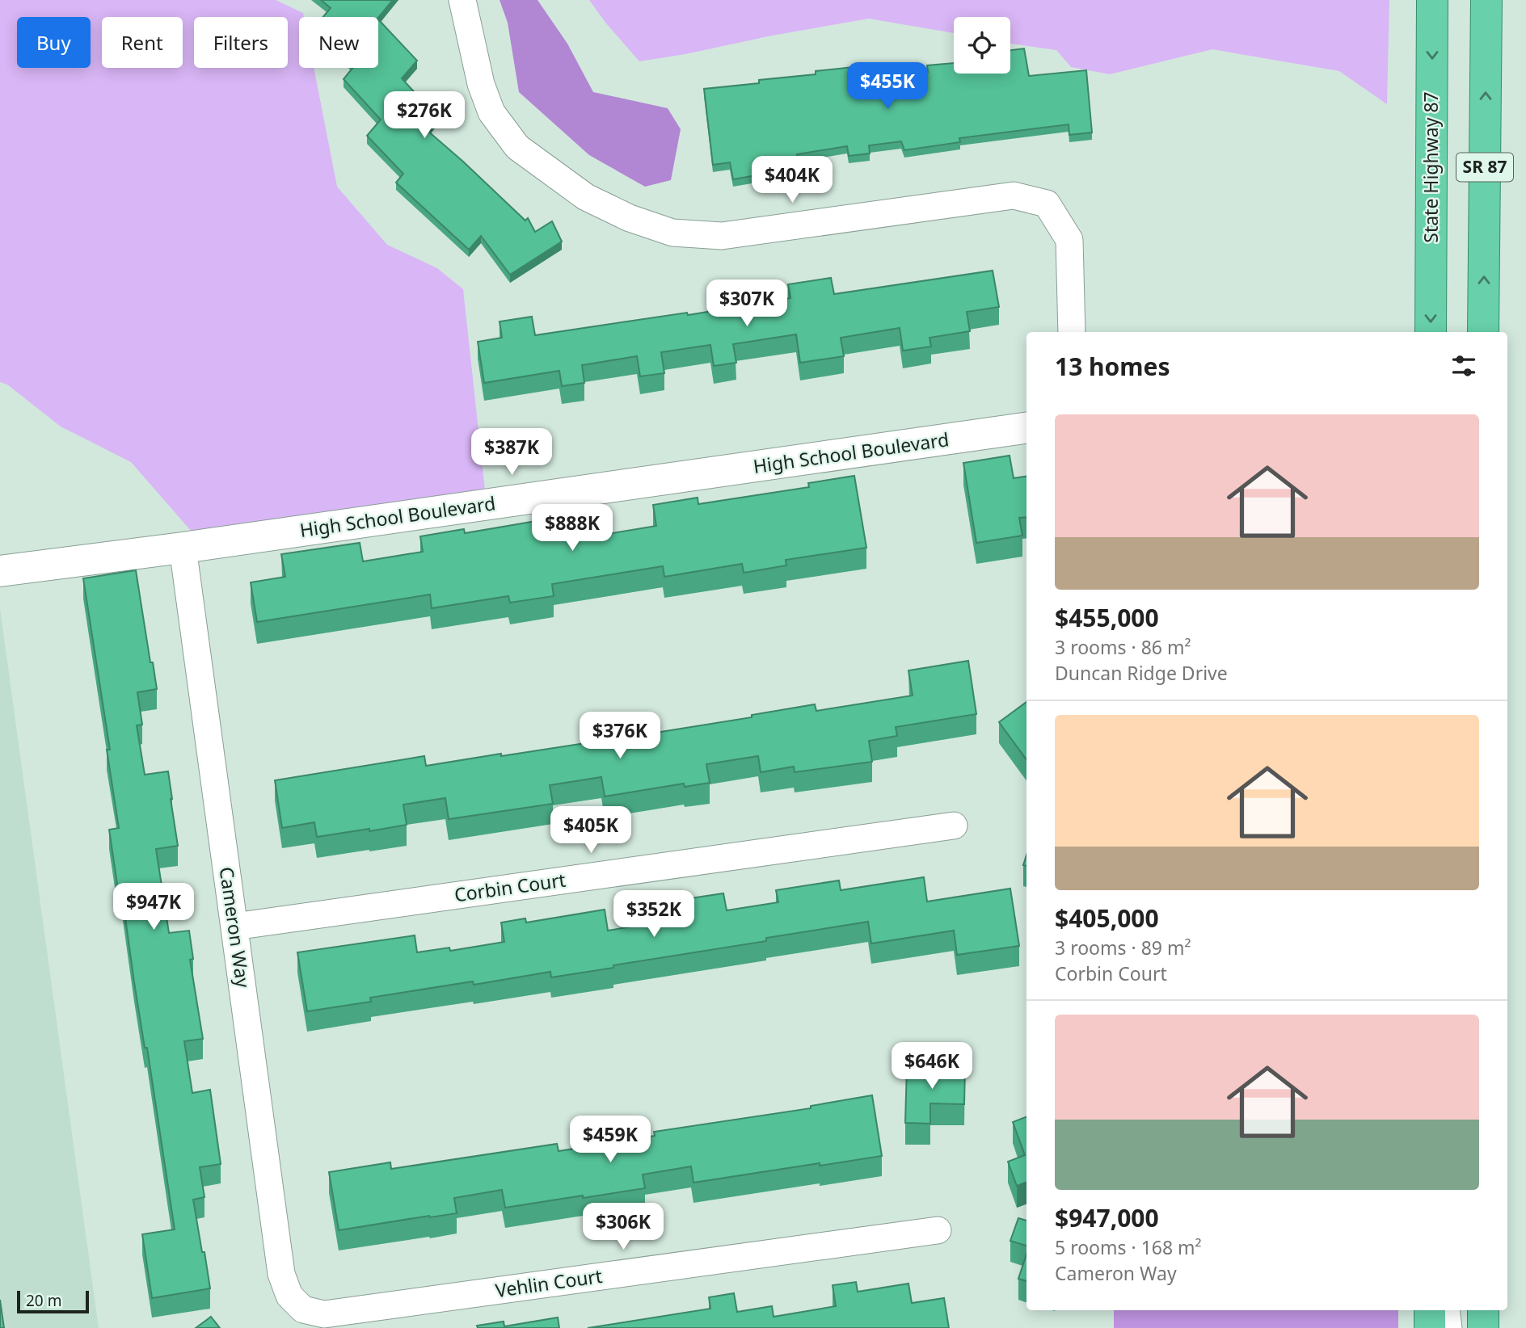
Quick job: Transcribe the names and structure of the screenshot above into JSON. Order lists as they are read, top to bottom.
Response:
{
  "streets": {
    "highway": ["State Highway 87", "SR 87"],
    "street": [
      "High School Boulevard",
      "Corbin Court",
      "Cameron Way",
      "Vehlin Court"
    ]
  },
  "crossings": [
    ["High School Boulevard", "Cameron Way"],
    ["Corbin Court", "Cameron Way"],
    ["Cameron Way", "Vehlin Court"]
  ],
  "scale_bar": "20 m",
  "page": {
    "chip": [
      "Buy",
      "Rent",
      "Filters",
      "New"
    ],
    "price": [
      "$455K",
      "$276K",
      "$404K",
      "$307K",
      "$387K",
      "$888K",
      "$376K",
      "$405K",
      "$947K",
      "$352K",
      "$646K",
      "$459K",
      "$306K"
    ],
    "heading": "13 homes",
    "list": [
      {
        "name": "$455,000",
        "note": "3 rooms · 86 m² · Duncan Ridge Drive"
      },
      {
        "name": "$405,000",
        "note": "3 rooms · 89 m² · Corbin Court"
      },
      {
        "name": "$947,000",
        "note": "5 rooms · 168 m² · Cameron Way"
      }
    ],
    "scale": "20 m"
  }
}
